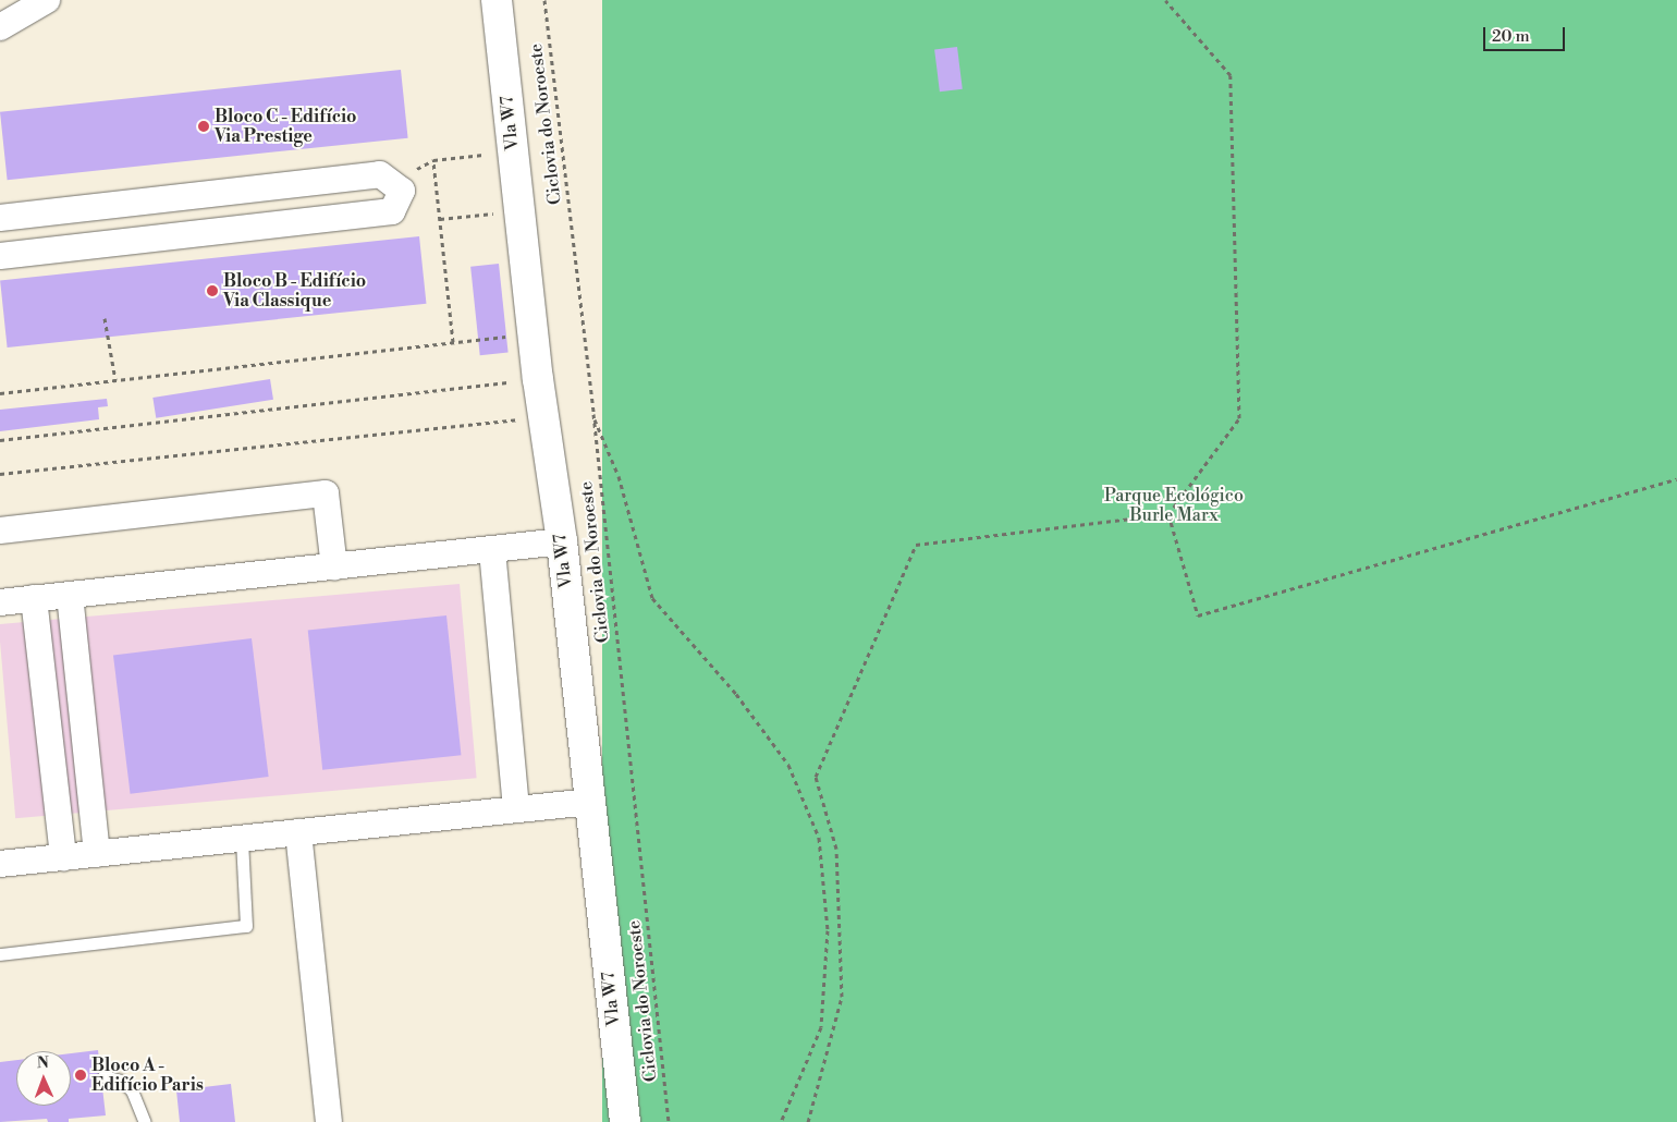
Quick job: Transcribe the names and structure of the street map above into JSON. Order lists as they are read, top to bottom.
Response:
{
  "streets": {
    "main road": ["Vla W7"],
    "path": ["Ciclovia do Noroeste"]
  },
  "parks": ["Parque Ecológico Burle Marx"],
  "places": ["Bloco C - Edifício Via Prestige", "Bloco B - Edifício Via Classique", "Bloco A - Edifício Paris"],
  "scale_bar": "20 m",
  "north": "top"
}
